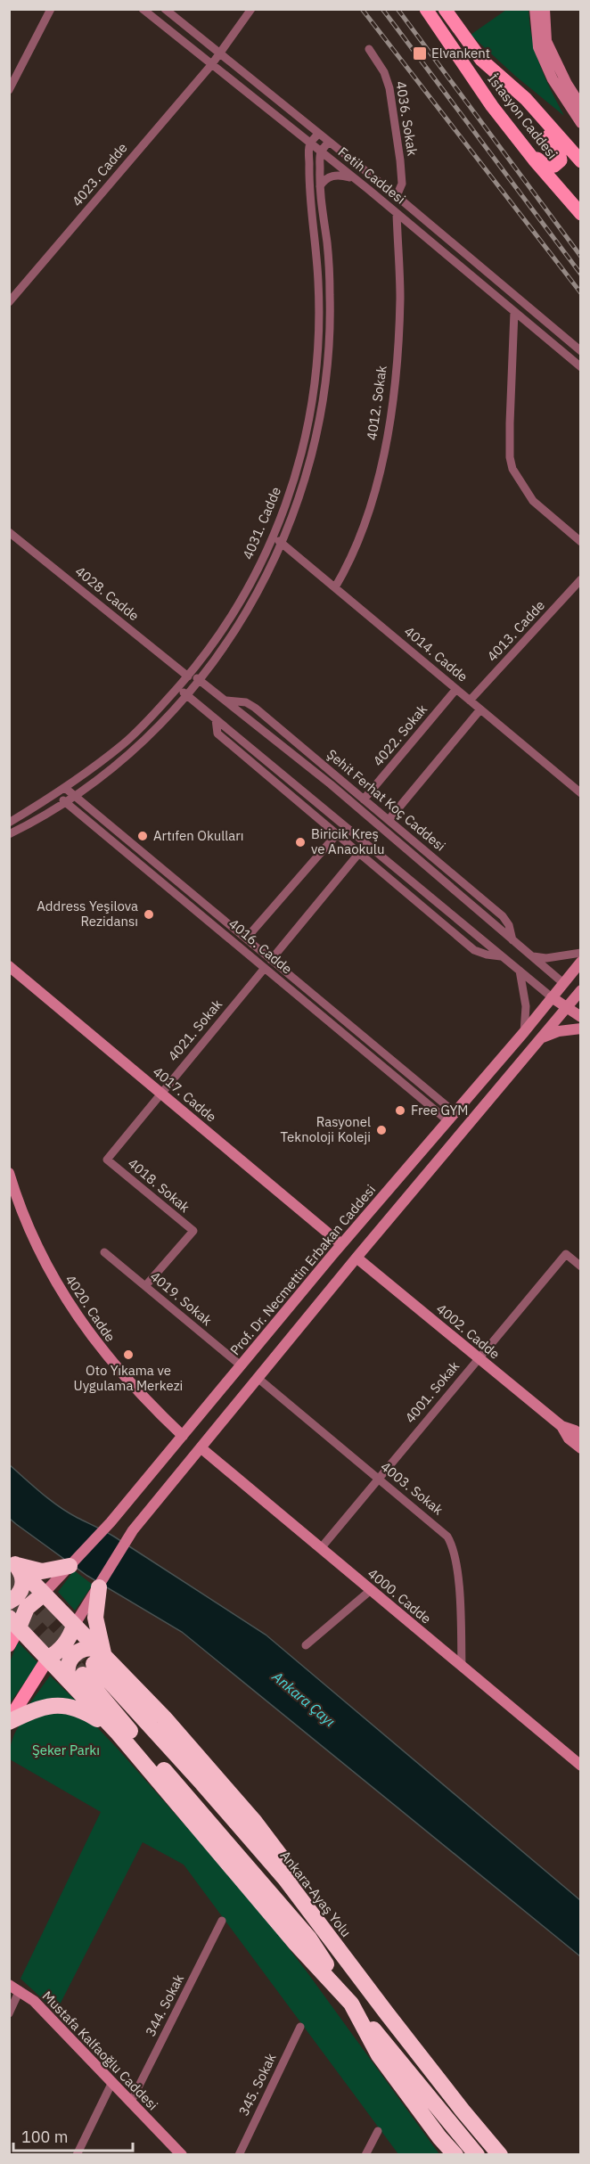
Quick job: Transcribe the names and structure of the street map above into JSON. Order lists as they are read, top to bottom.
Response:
{
  "streets": {
    "highway": ["Ankara-Ayaş Yolu"],
    "main road": ["İstasyon Caddesi"],
    "street": [
      "4036. Sokak",
      "4023. Cadde",
      "Fetih Caddesi",
      "4012. Sokak",
      "4031. Cadde",
      "4028. Cadde",
      "4013. Cadde",
      "4014. Cadde",
      "4022. Sokak",
      "Şehit Ferhat Koç Caddesi",
      "4016. Cadde",
      "4021. Sokak",
      "4017. Cadde",
      "4018. Sokak",
      "Prof. Dr. Necmettin Erbakan Caddesi",
      "4019. Sokak",
      "4020. Cadde",
      "4002. Cadde",
      "4001. Sokak",
      "4003. Sokak",
      "4000. Cadde",
      "344. Sokak",
      "Mustafa Kalfaoğlu Caddesi",
      "345. Sokak"
    ]
  },
  "crossings": [
    ["4036. Sokak", "Fetih Caddesi"],
    ["4023. Cadde", "Fetih Caddesi"],
    ["Fetih Caddesi", "4012. Sokak"],
    ["Fetih Caddesi", "4031. Cadde"],
    ["4012. Sokak", "4014. Cadde"],
    ["4031. Cadde", "4028. Cadde"],
    ["4031. Cadde", "4014. Cadde"],
    ["4031. Cadde", "Şehit Ferhat Koç Caddesi"],
    ["4031. Cadde", "4016. Cadde"],
    ["4028. Cadde", "Şehit Ferhat Koç Caddesi"],
    ["4013. Cadde", "4014. Cadde"],
    ["4014. Cadde", "4022. Sokak"],
    ["4022. Sokak", "Şehit Ferhat Koç Caddesi"],
    ["Şehit Ferhat Koç Caddesi", "Prof. Dr. Necmettin Erbakan Caddesi"],
    ["4016. Cadde", "4021. Sokak"],
    ["4016. Cadde", "Prof. Dr. Necmettin Erbakan Caddesi"],
    ["4021. Sokak", "4017. Cadde"],
    ["4021. Sokak", "4018. Sokak"],
    ["4017. Cadde", "Prof. Dr. Necmettin Erbakan Caddesi"],
    ["4018. Sokak", "4019. Sokak"],
    ["Prof. Dr. Necmettin Erbakan Caddesi", "4019. Sokak"],
    ["Prof. Dr. Necmettin Erbakan Caddesi", "4020. Cadde"],
    ["4002. Cadde", "4001. Sokak"],
    ["4001. Sokak", "4003. Sokak"],
    ["4001. Sokak", "4000. Cadde"],
    ["4003. Sokak", "4000. Cadde"],
    ["344. Sokak", "Mustafa Kalfaoğlu Caddesi"]
  ],
  "water": ["Ankara Çayı"],
  "parks": ["Şeker Parkı"],
  "places": {
    "transit": ["Elvankent"],
    "other": [
      "Artıfen Okulları",
      "Biricik Kreş ve Anaokulu",
      "Address Yeşilova Rezidansı",
      "Free GYM",
      "Rasyonel Teknoloji Koleji",
      "Oto Yıkama ve Uygulama Merkezi"
    ]
  },
  "scale_bar": "100 m"
}
